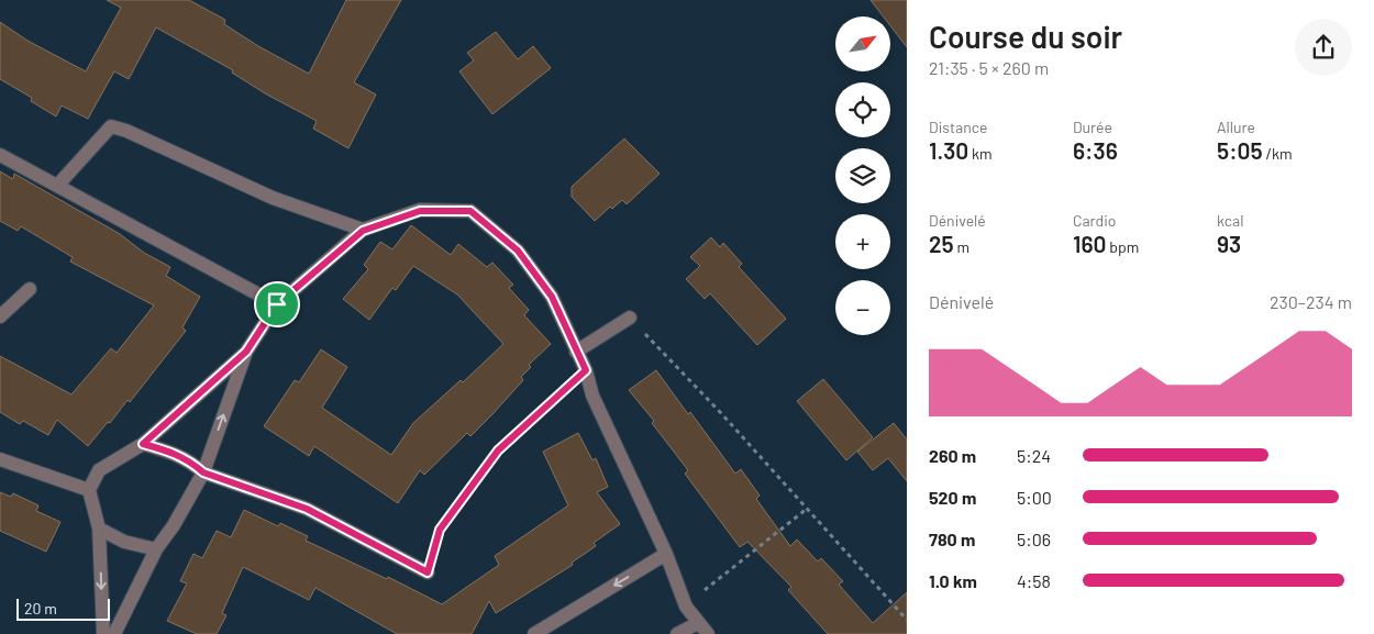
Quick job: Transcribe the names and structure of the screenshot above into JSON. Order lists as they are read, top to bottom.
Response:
{
  "scale_bar": "20 m",
  "north": "top right",
  "page": {
    "heading": ["Course du soir", "21:35 · 5 × 260 m"],
    "map_buttons": ["+", "−"],
    "stats": [
      ["Distance", "1.30 km"],
      ["Durée", "6:36"],
      ["Allure", "5:05 /km"],
      ["Dénivelé", "25 m"],
      ["Cardio", "160 bpm"],
      ["kcal", "93"]
    ],
    "chart": ["Dénivelé", "230–234 m"],
    "list": [
      {
        "name": "260 m",
        "note": "5:24"
      },
      {
        "name": "520 m",
        "note": "5:00"
      },
      {
        "name": "780 m",
        "note": "5:06"
      },
      {
        "name": "1.0 km",
        "note": "4:58"
      }
    ],
    "scale": "20 m"
  }
}
